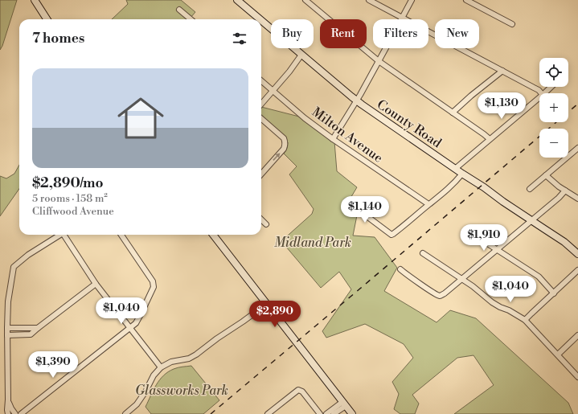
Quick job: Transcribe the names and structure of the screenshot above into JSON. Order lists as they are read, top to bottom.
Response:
{
  "streets": {
    "street": ["County Road", "Milton Avenue"]
  },
  "parks": ["Midland Park", "Glassworks Park"],
  "page": {
    "chip": [
      "Buy",
      "Rent",
      "Filters",
      "New"
    ],
    "heading": "7 homes",
    "map_buttons": ["+", "−"],
    "list": [
      {
        "name": "$2,890/mo",
        "note": "5 rooms · 158 m² · Cliffwood Avenue"
      }
    ],
    "price": [
      "$1,130",
      "$1,140",
      "$1,910",
      "$1,040",
      "$1,040",
      "$2,890",
      "$1,390"
    ]
  }
}
